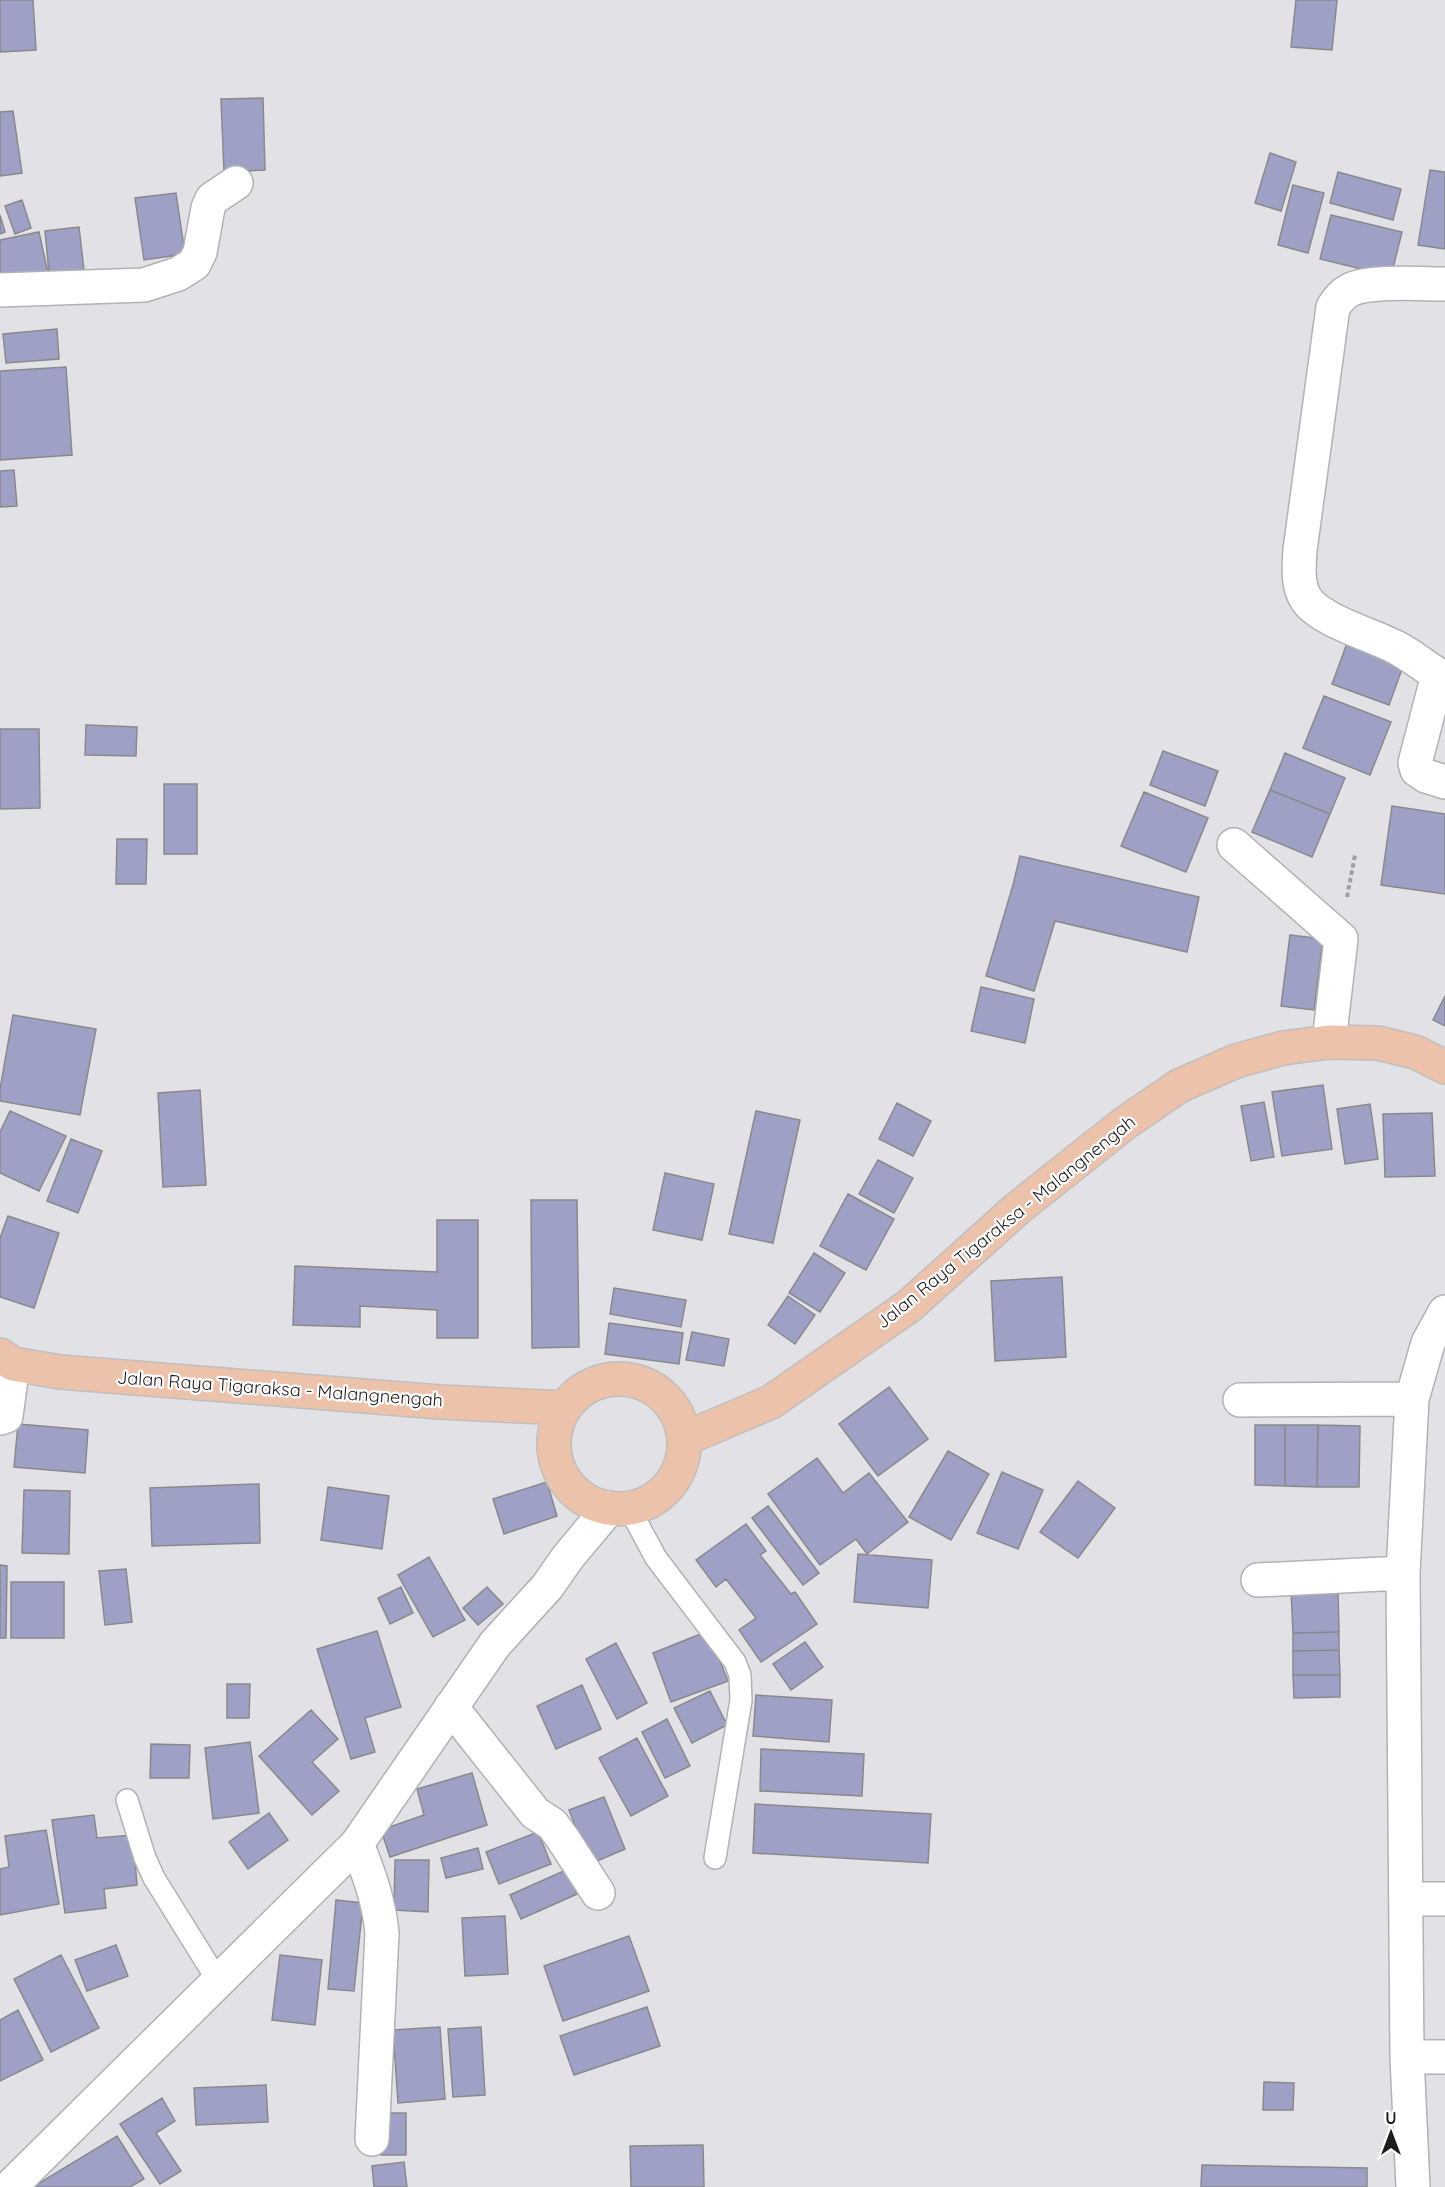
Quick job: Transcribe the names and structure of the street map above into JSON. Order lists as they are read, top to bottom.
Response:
{
  "streets": {
    "main road": ["Jalan Raya Tigaraksa - Malangnengah"]
  },
  "north": "top"
}
